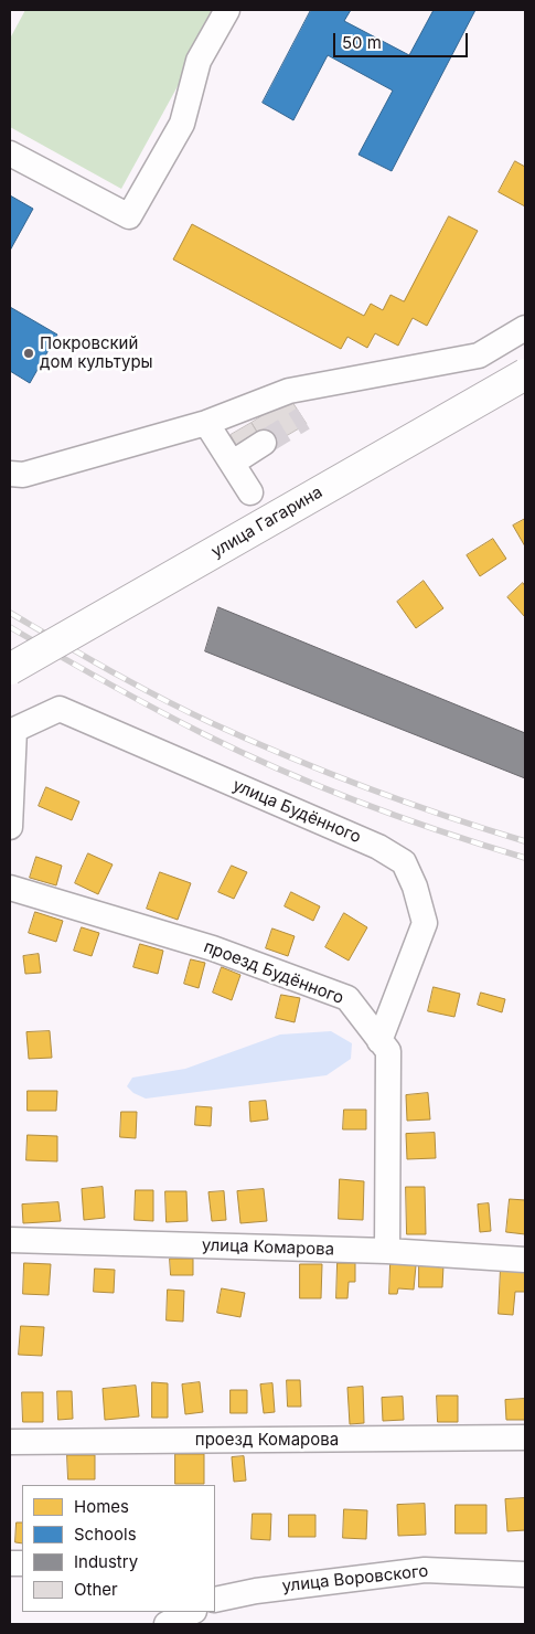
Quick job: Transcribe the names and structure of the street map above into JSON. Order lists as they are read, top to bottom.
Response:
{
  "streets": {
    "main road": ["улица Гагарина"],
    "street": [
      "улица Будённого",
      "проезд Будённого",
      "улица Комарова",
      "проезд Комарова",
      "улица Воровского"
    ]
  },
  "crossings": [
    ["улица Будённого", "проезд Будённого"],
    ["проезд Будённого", "улица Комарова"]
  ],
  "places": ["Покровский дом культуры"],
  "legend": [
    "Homes",
    "Schools",
    "Industry",
    "Other"
  ],
  "scale_bar": "50 m"
}
